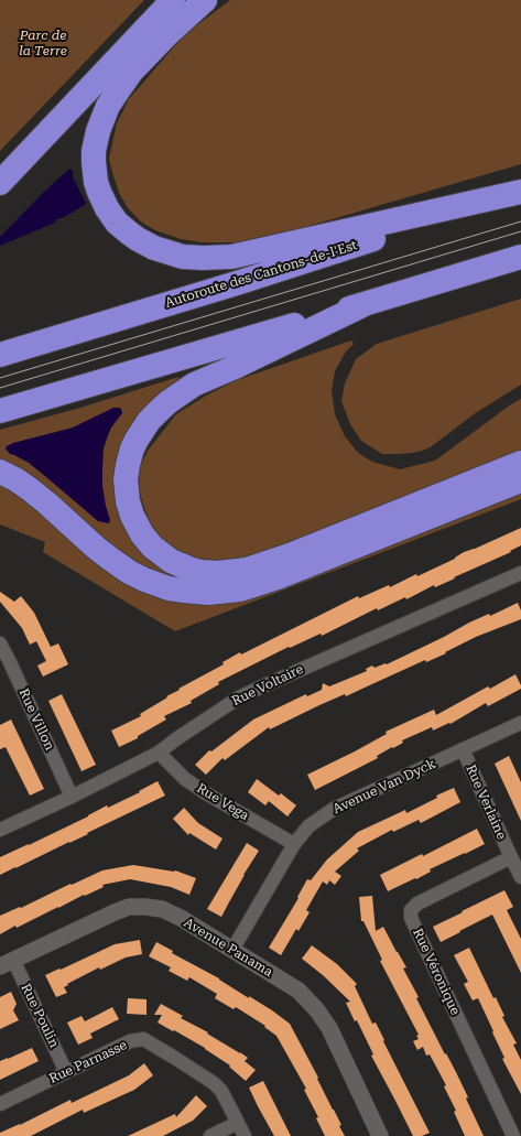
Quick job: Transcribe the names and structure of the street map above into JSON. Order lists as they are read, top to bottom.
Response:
{
  "streets": {
    "highway": ["Autoroute des Cantons-de-l'Est"],
    "street": [
      "Rue Voltaire",
      "Rue Villon",
      "Avenue Van Dyck",
      "Rue Vega",
      "Rue Verlaine",
      "Avenue Panama",
      "Rue Véronique",
      "Rue Poulin",
      "Rue Parnasse"
    ]
  },
  "crossings": [
    ["Rue Voltaire", "Rue Villon"],
    ["Rue Voltaire", "Rue Vega"],
    ["Avenue Van Dyck", "Rue Vega"],
    ["Avenue Van Dyck", "Rue Verlaine"],
    ["Avenue Van Dyck", "Avenue Panama"],
    ["Rue Verlaine", "Rue Véronique"],
    ["Avenue Panama", "Rue Poulin"],
    ["Rue Poulin", "Rue Parnasse"]
  ],
  "parks": ["Parc de la Terre"]
}
